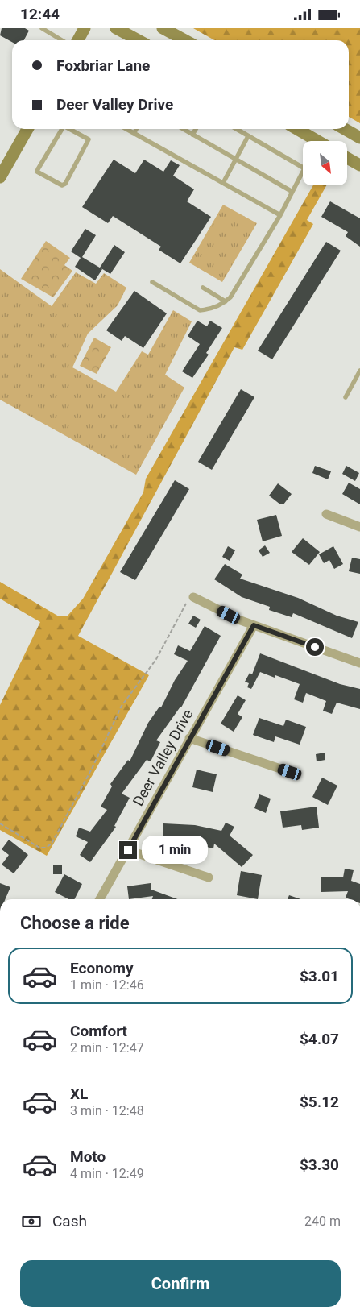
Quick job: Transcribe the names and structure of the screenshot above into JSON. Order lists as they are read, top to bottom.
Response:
{
  "streets": {
    "street": ["Deer Valley Drive"]
  },
  "north": "bottom right",
  "page": {
    "status": "12:44",
    "banner": ["Foxbriar Lane", "Deer Valley Drive"],
    "bubble": "1 min",
    "heading": "Choose a ride",
    "list": [
      {
        "name": "Economy",
        "note": "1 min · 12:46",
        "value": "$3.01"
      },
      {
        "name": "Comfort",
        "note": "2 min · 12:47",
        "value": "$4.07"
      },
      {
        "name": "XL",
        "note": "3 min · 12:48",
        "value": "$5.12"
      },
      {
        "name": "Moto",
        "note": "4 min · 12:49",
        "value": "$3.30"
      }
    ],
    "pay": ["Cash", "240 m"],
    "buttons": "Confirm"
  }
}
